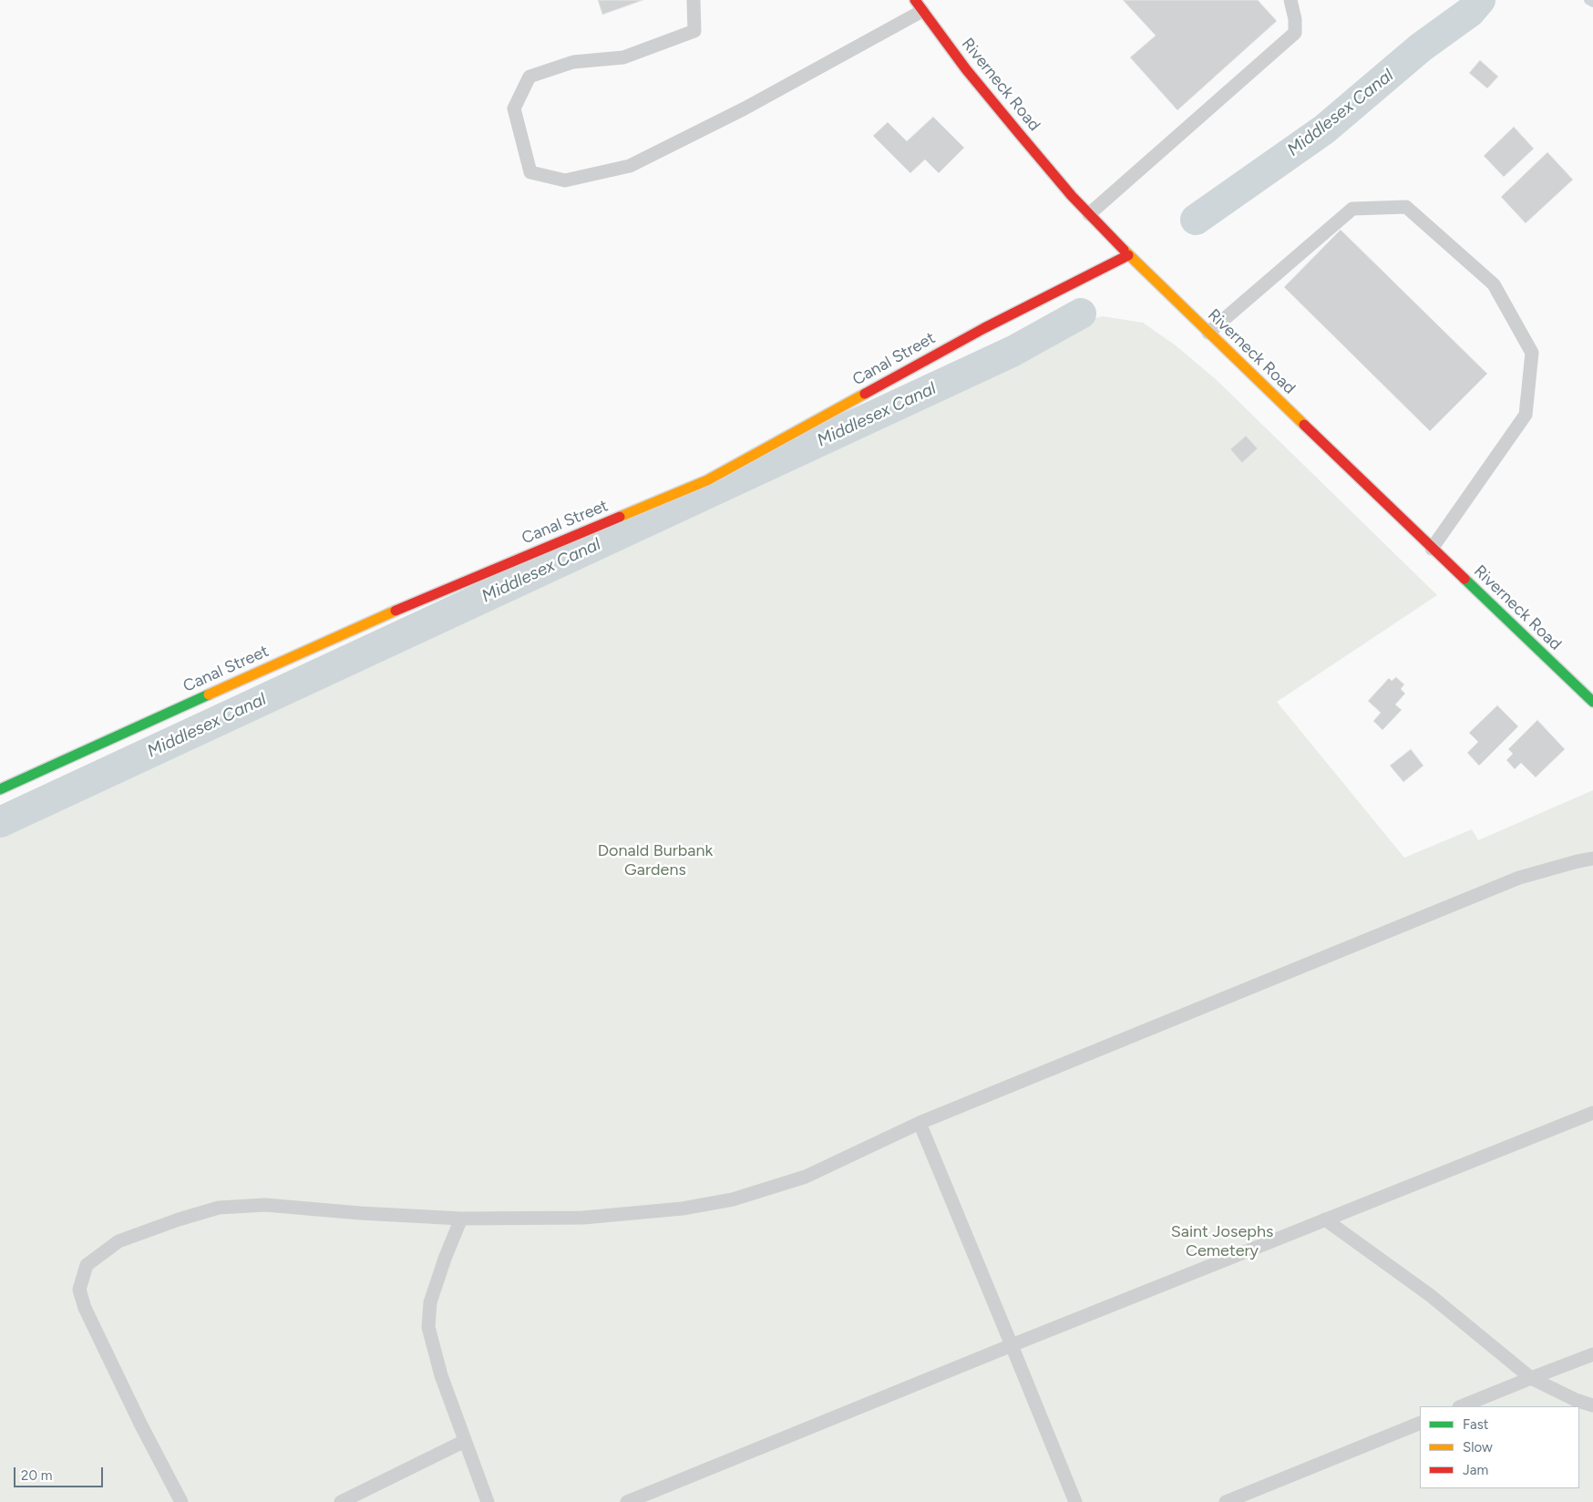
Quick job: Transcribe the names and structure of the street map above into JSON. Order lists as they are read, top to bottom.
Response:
{
  "streets": {
    "street": ["Riverneck Road", "Canal Street"]
  },
  "crossings": [
    ["Riverneck Road", "Canal Street"]
  ],
  "water": ["Middlesex Canal"],
  "parks": ["Donald Burbank Gardens", "Saint Josephs Cemetery"],
  "legend": ["Fast", "Slow", "Jam"],
  "scale_bar": "20 m"
}
